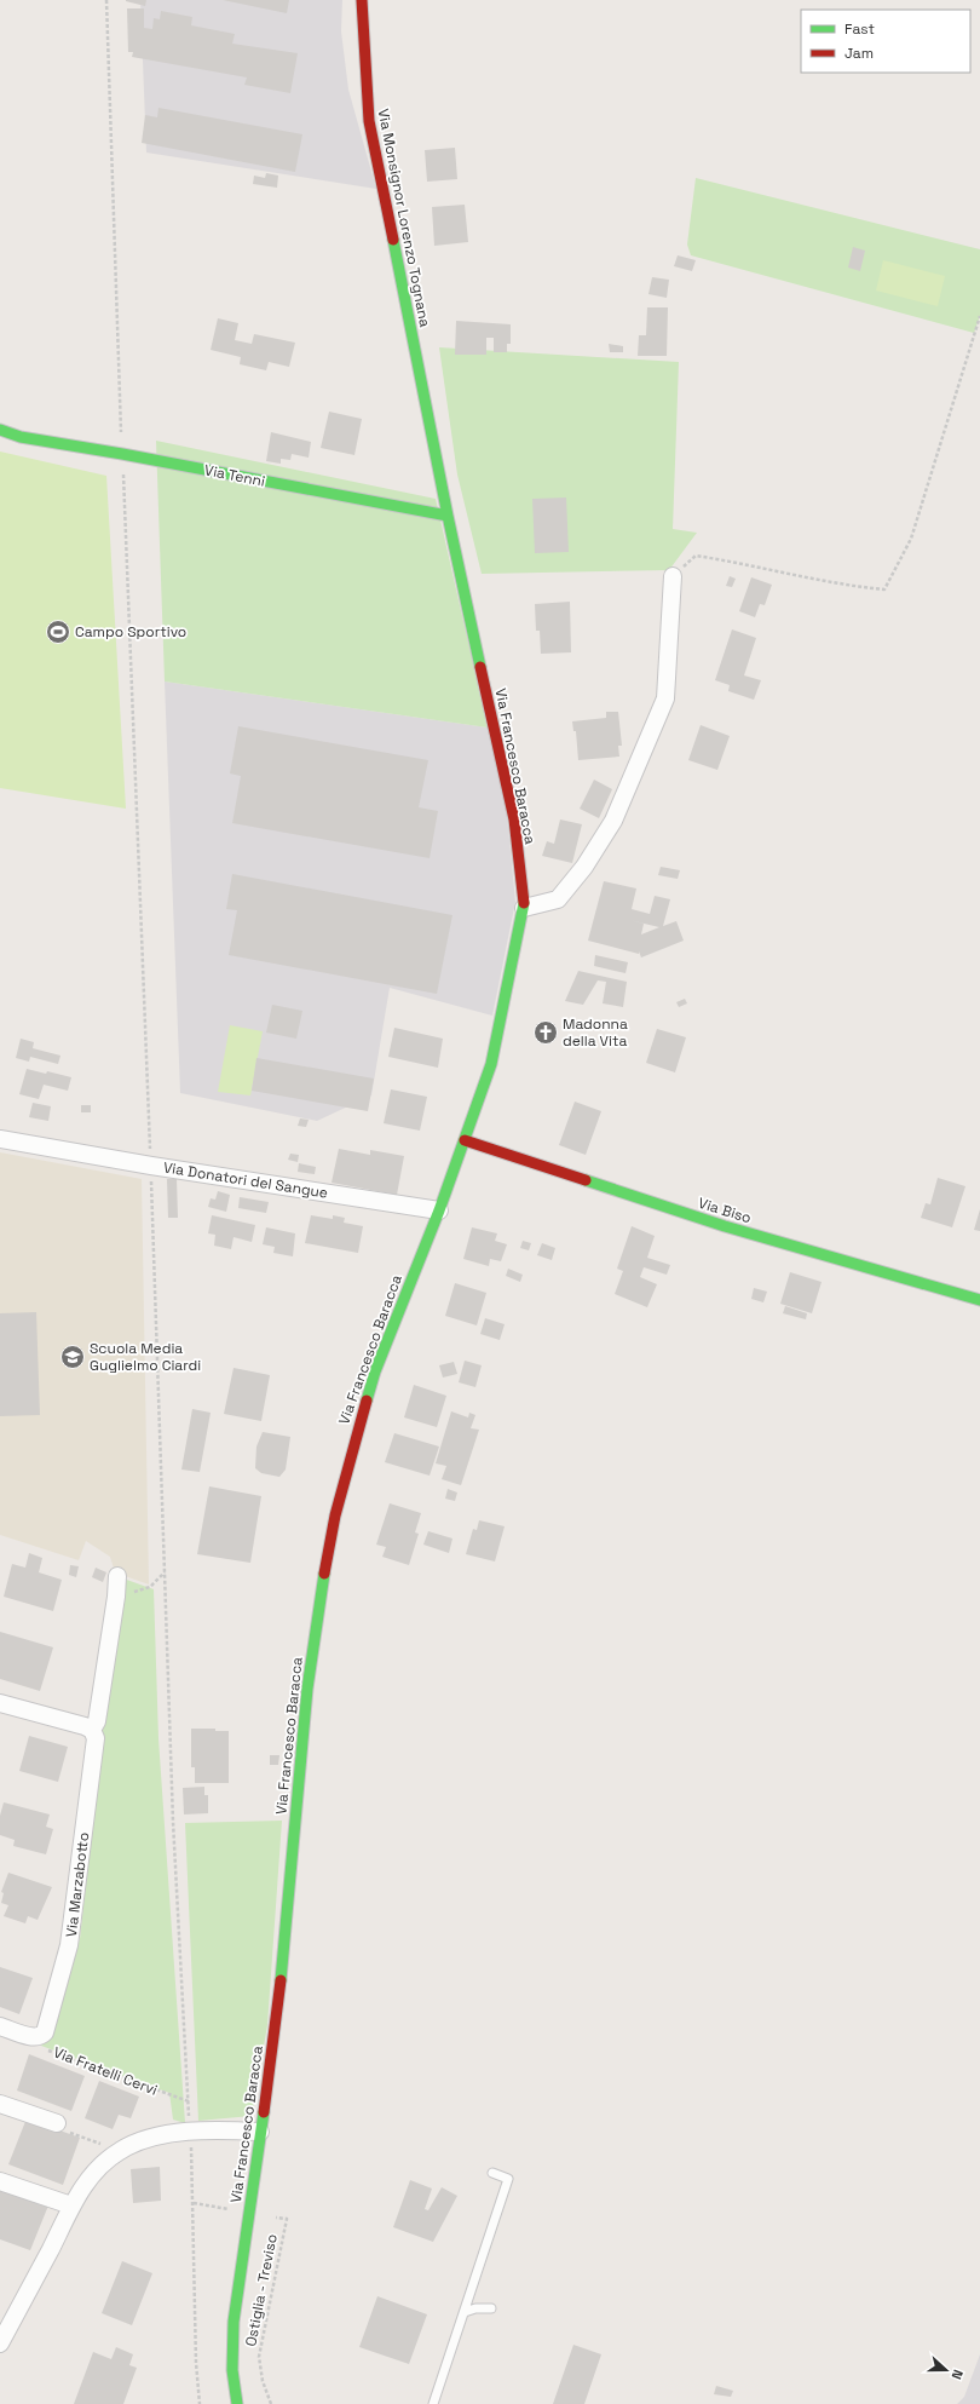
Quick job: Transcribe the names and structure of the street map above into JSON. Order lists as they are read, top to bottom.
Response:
{
  "streets": {
    "street": [
      "Via Monsignor Lorenzo Tognana",
      "Via Tenni",
      "Via Francesco Baracca",
      "Via Donatori del Sangue",
      "Via Biso",
      "Via Marzabotto",
      "Via Fratelli Cervi"
    ],
    "path": ["Ostiglia - Treviso"]
  },
  "crossings": [
    ["Via Monsignor Lorenzo Tognana", "Via Francesco Baracca"],
    ["Via Tenni", "Via Francesco Baracca"],
    ["Via Francesco Baracca", "Via Donatori del Sangue"],
    ["Via Francesco Baracca", "Via Biso"],
    ["Via Marzabotto", "Via Fratelli Cervi"]
  ],
  "places": {
    "sports": ["Campo Sportivo"],
    "church": ["Madonna della Vita"],
    "school or university": ["Scuola Media Guglielmo Ciardi"]
  },
  "legend": ["Fast", "Jam"],
  "north": "right"
}
